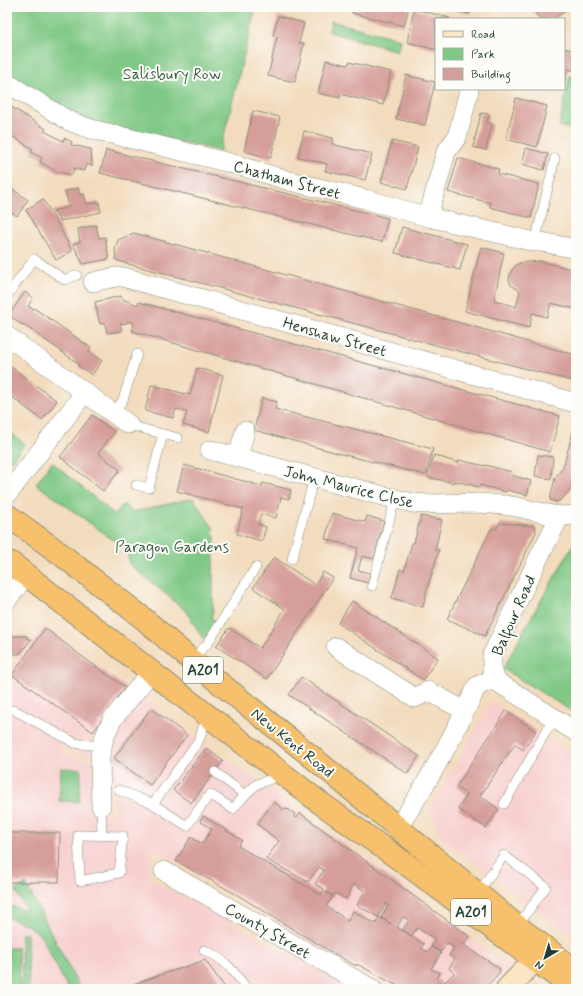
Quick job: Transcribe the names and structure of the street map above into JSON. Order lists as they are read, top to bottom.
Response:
{
  "streets": {
    "highway": ["A201", "New Kent Road"],
    "street": [
      "Chatham Street",
      "Henshaw Street",
      "John Maurice Close",
      "Balfour Road",
      "County Street"
    ]
  },
  "crossings": [
    ["John Maurice Close", "Balfour Road"]
  ],
  "parks": ["Salisbury Row", "Paragon Gardens"],
  "legend": ["Road", "Park", "Building"],
  "north": "bottom left"
}
